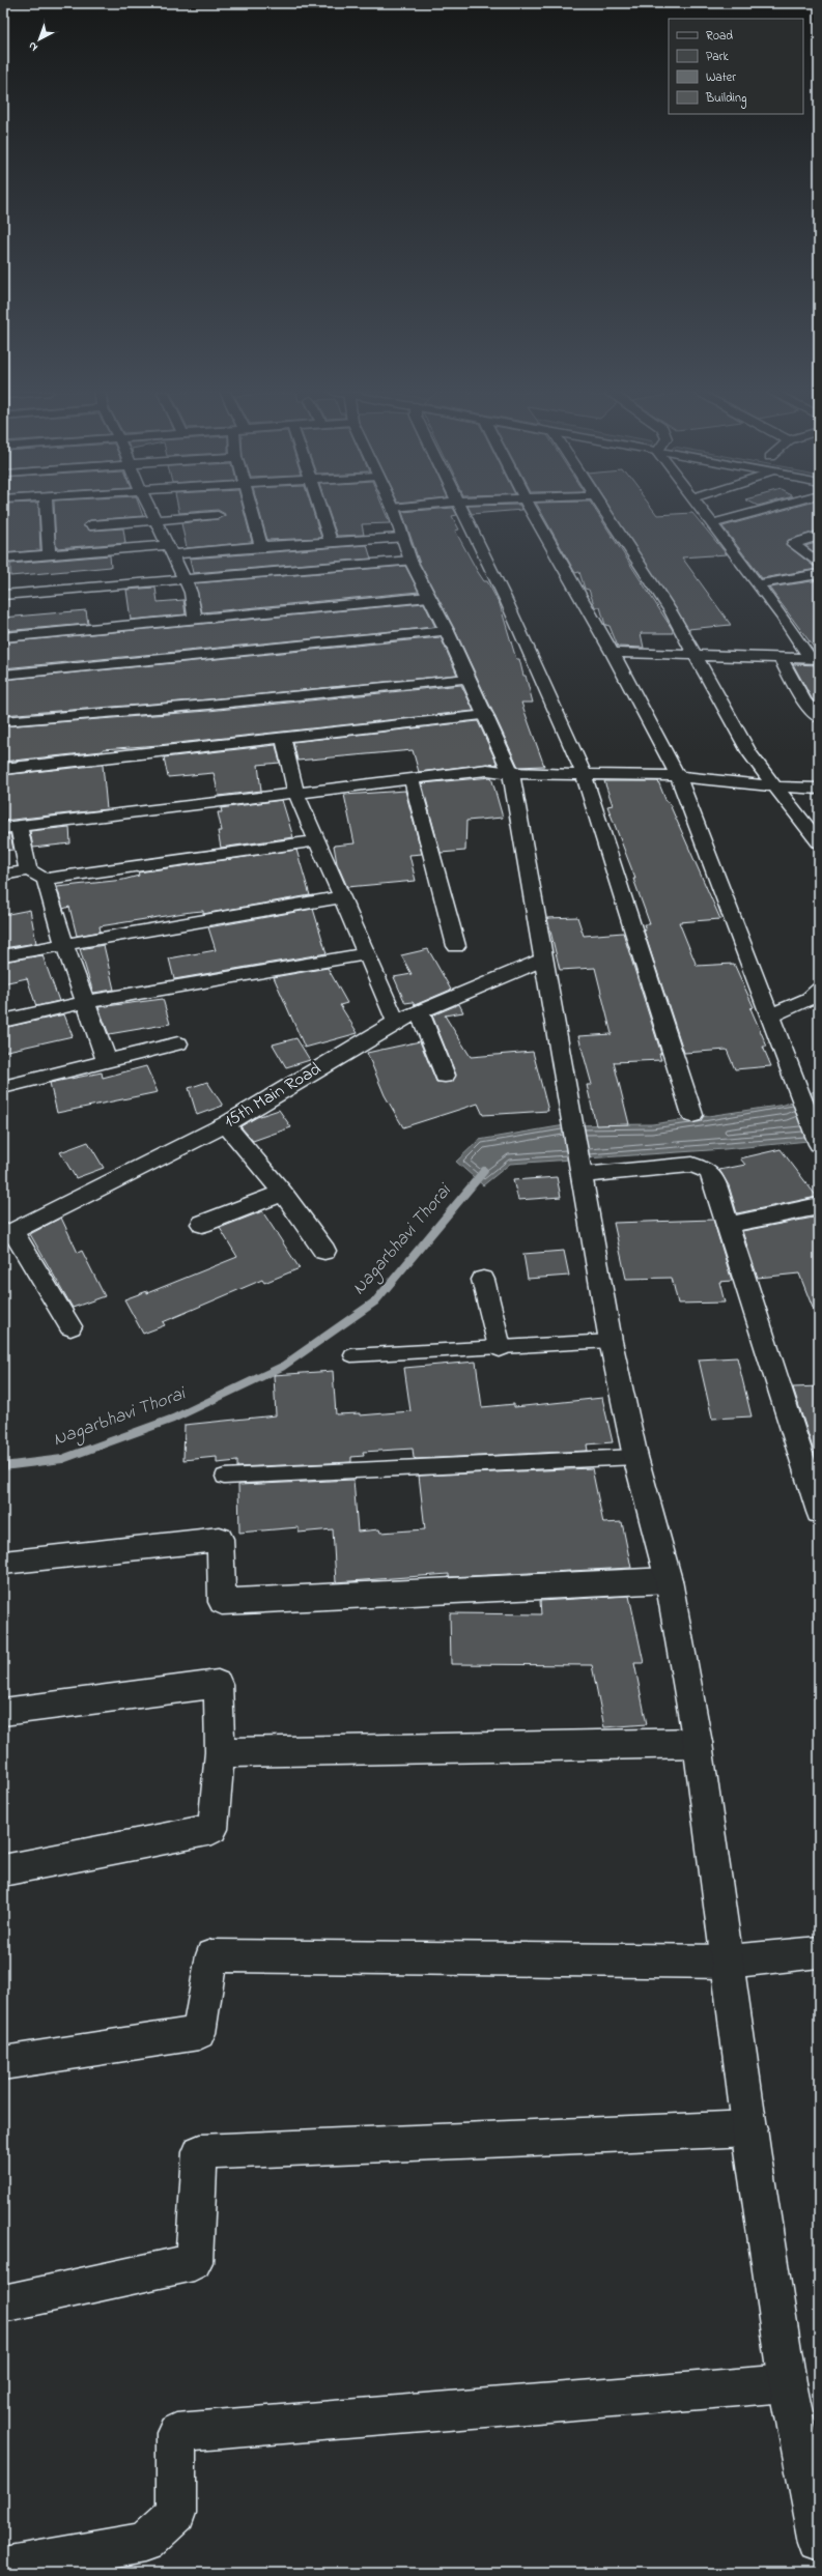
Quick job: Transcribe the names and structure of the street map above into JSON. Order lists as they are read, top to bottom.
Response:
{
  "streets": {
    "street": ["15th Main Road"]
  },
  "water": ["Nagarbhavi Thorai"],
  "legend": [
    "Road",
    "Park",
    "Water",
    "Building"
  ],
  "north": "bottom left"
}
